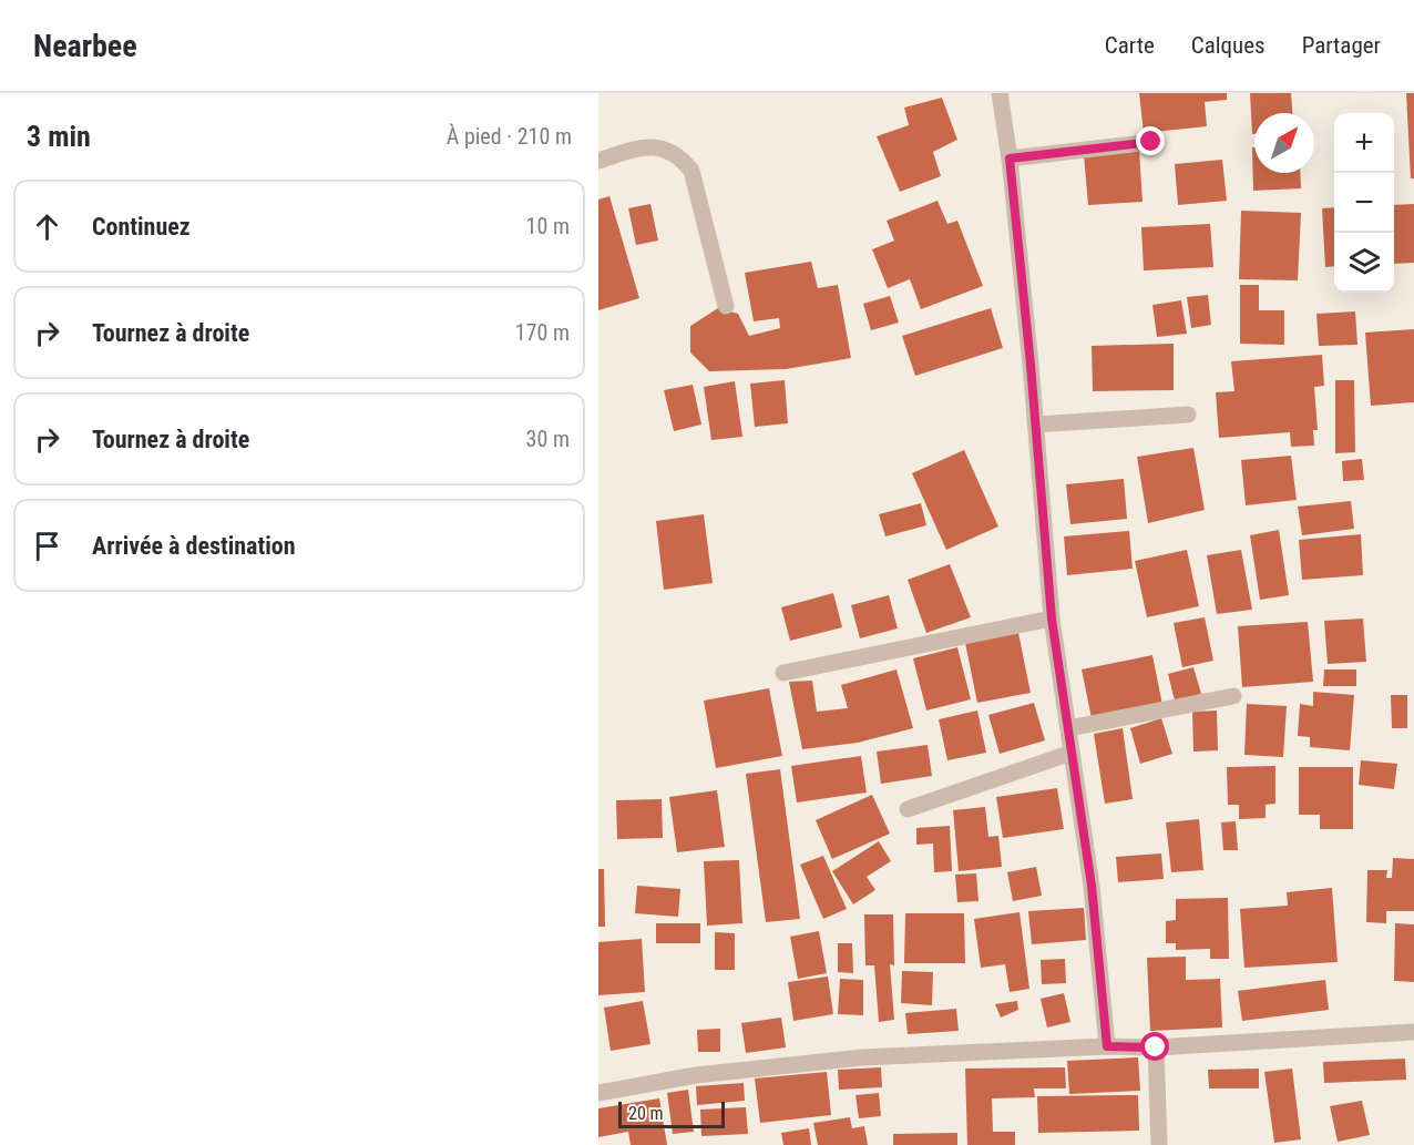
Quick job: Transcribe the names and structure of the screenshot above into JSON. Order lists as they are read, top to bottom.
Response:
{
  "scale_bar": "20 m",
  "north": "top right",
  "page": {
    "header": "Nearbee",
    "nav": ["Carte", "Calques", "Partager"],
    "heading": ["3 min", "À pied · 210 m"],
    "map_buttons": ["+", "−"],
    "list": [
      ["Continuez", "10 m"],
      ["Tournez à droite", "170 m"],
      ["Tournez à droite", "30 m"],
      "Arrivée à destination"
    ],
    "scale": "20 m"
  }
}
